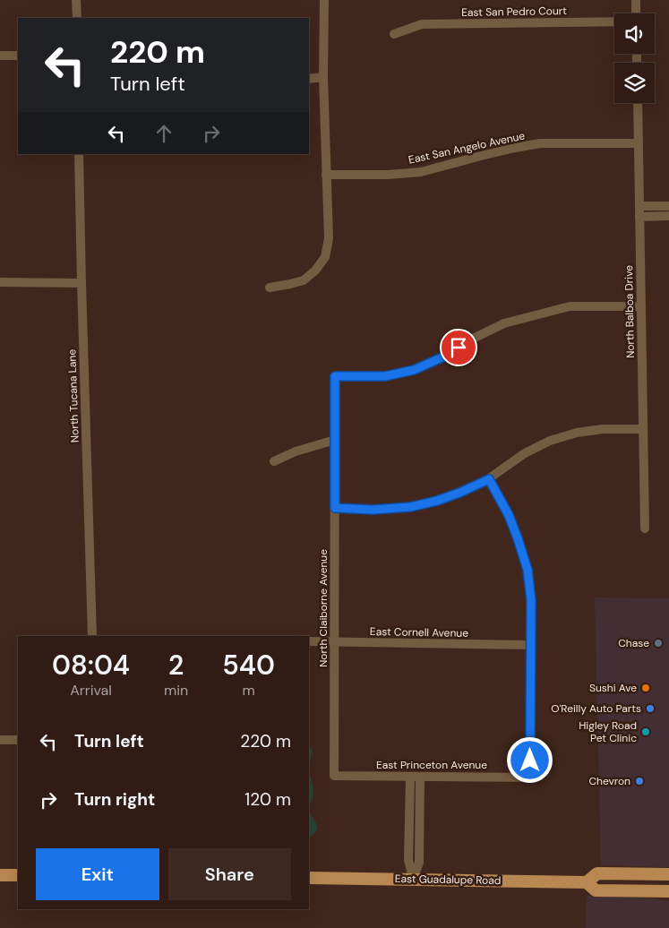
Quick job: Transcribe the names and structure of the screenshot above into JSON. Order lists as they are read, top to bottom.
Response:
{
  "streets": {
    "main road": ["East Guadalupe Road"],
    "street": [
      "East San Pedro Court",
      "East San Angelo Avenue",
      "North Balboa Drive",
      "North Tucana Lane",
      "North Claiborne Avenue",
      "East Cornell Avenue",
      "East Princeton Avenue"
    ]
  },
  "crossings": [
    ["East San Angelo Avenue", "North Balboa Drive"],
    ["North Balboa Drive", "North Claiborne Avenue"],
    ["North Claiborne Avenue", "East Cornell Avenue"],
    ["North Claiborne Avenue", "East Princeton Avenue"],
    ["East Cornell Avenue", "East Princeton Avenue"]
  ],
  "places": [
    "Chase",
    "Sushi Ave",
    "O'Reilly Auto Parts",
    "Higley Road Pet Clinic",
    "Chevron"
  ],
  "page": {
    "turn": ["220 m", "Turn left"],
    "eta": [
      "08:04",
      "Arrival",
      "2",
      "min",
      "540",
      "m"
    ],
    "list": [
      {
        "name": "Turn left",
        "value": "220 m"
      },
      {
        "name": "Turn right",
        "value": "120 m"
      }
    ],
    "buttons": ["Exit", "Share"]
  }
}
